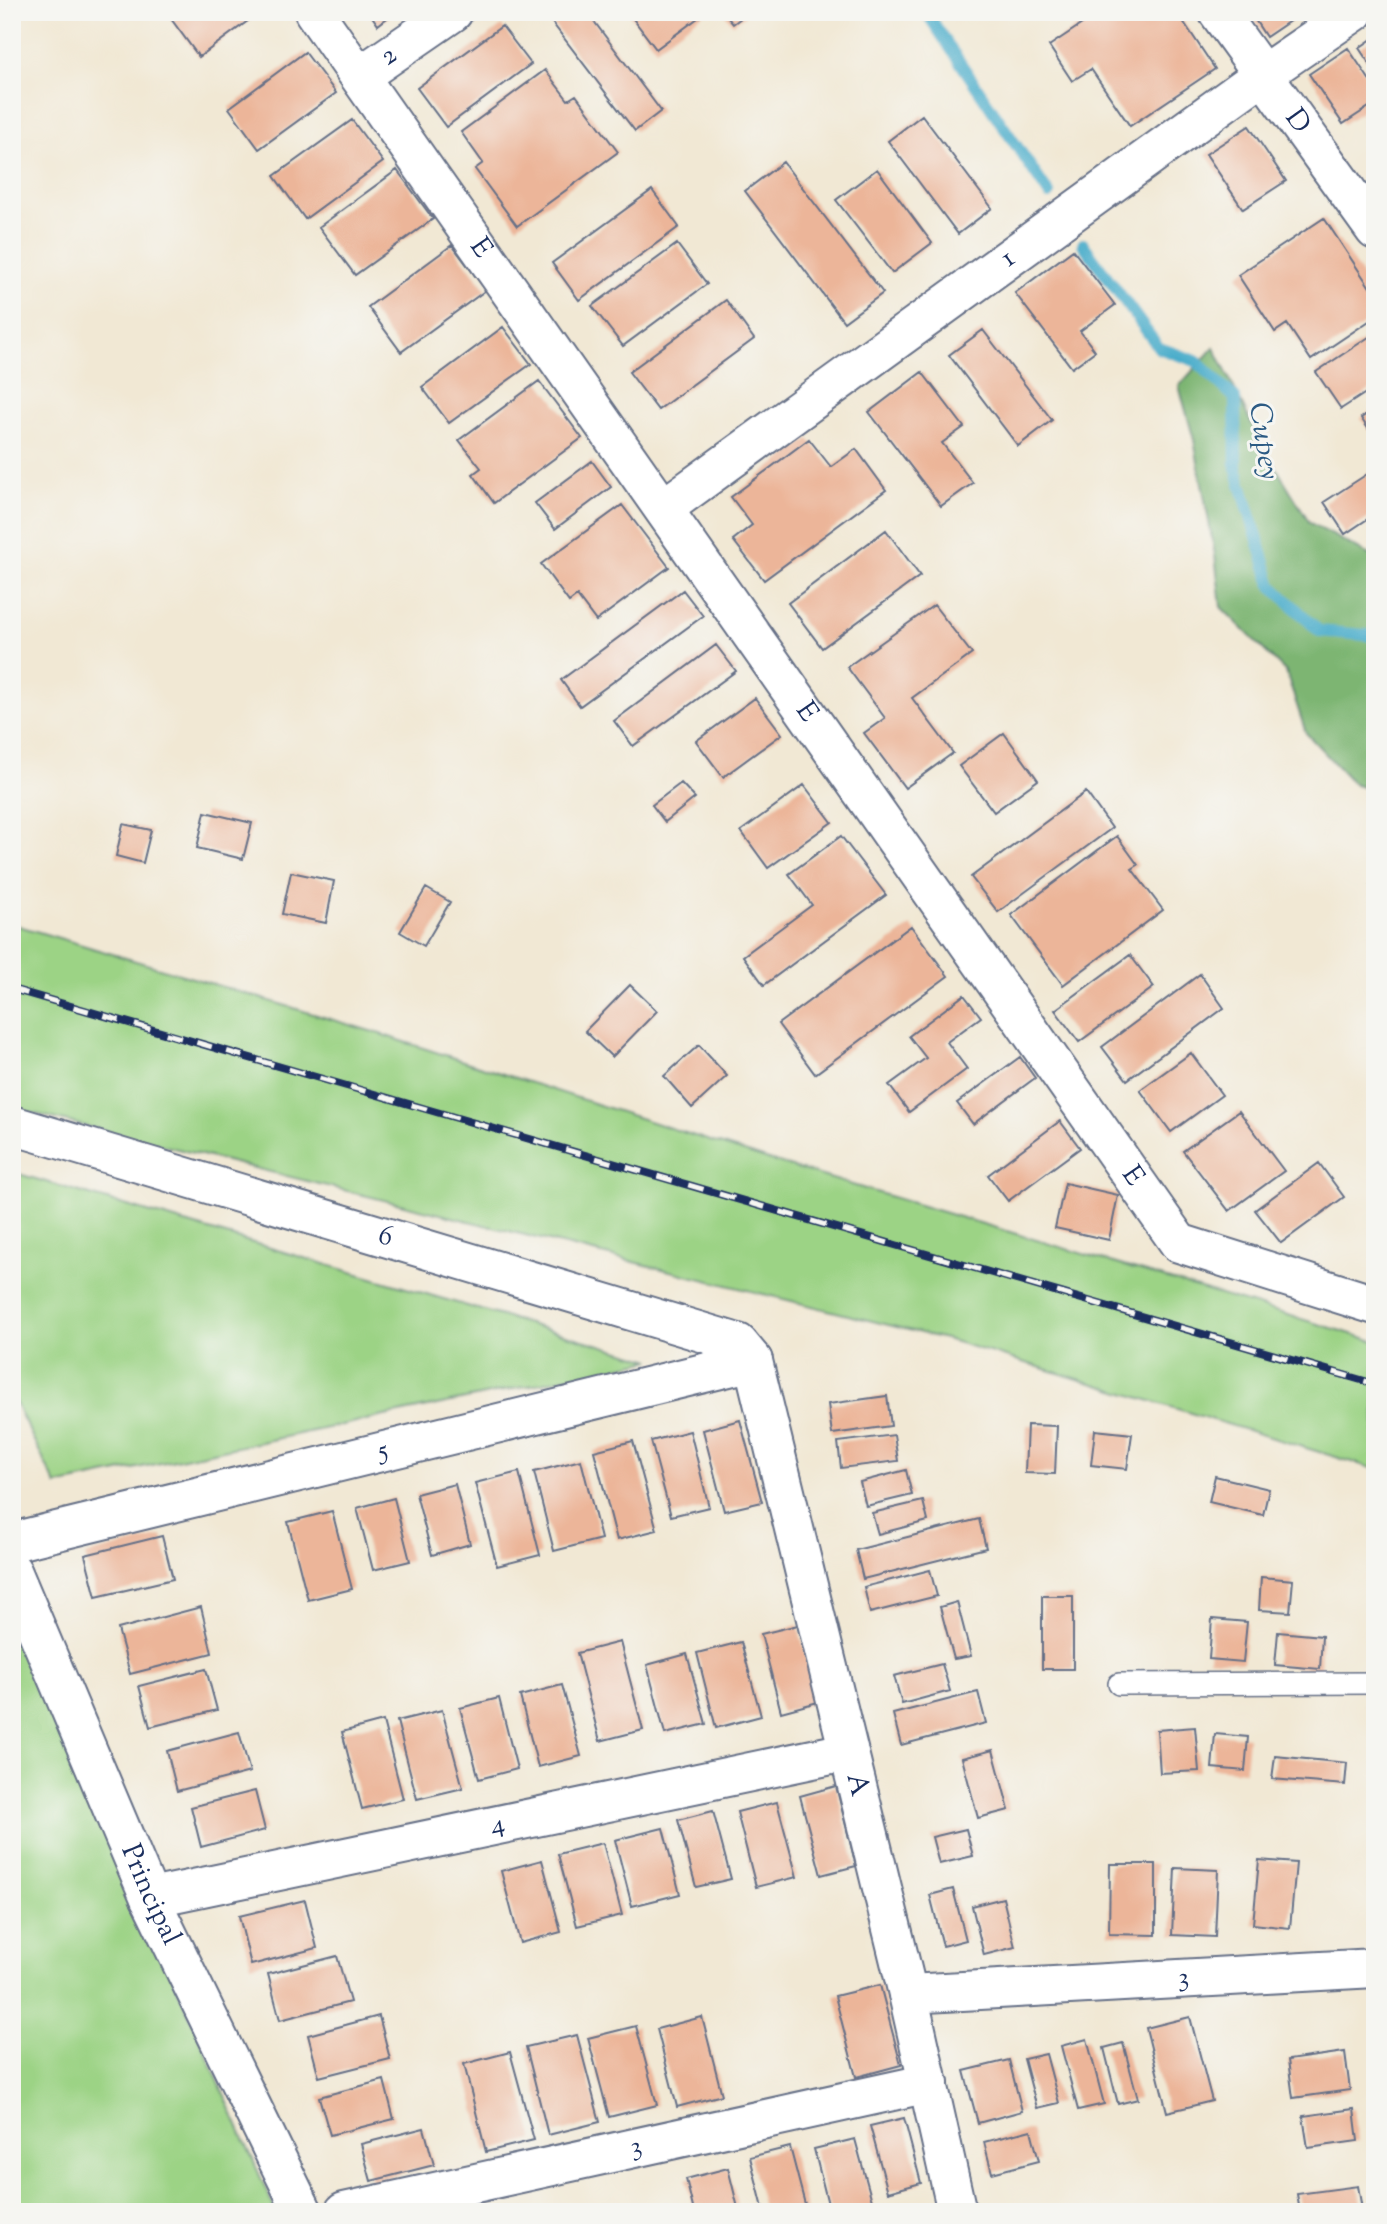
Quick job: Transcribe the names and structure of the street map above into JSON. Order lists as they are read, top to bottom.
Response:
{
  "streets": {
    "street": [
      "2",
      "D",
      "E",
      "1",
      "6",
      "5",
      "A",
      "4",
      "Principal",
      "3"
    ]
  },
  "crossings": [
    ["2", "E"],
    ["D", "1"],
    ["E", "1"],
    ["6", "5"],
    ["6", "A"],
    ["5", "A"],
    ["A", "4"],
    ["A", "3"],
    ["4", "Principal"]
  ],
  "water": ["Cupey"]
}
